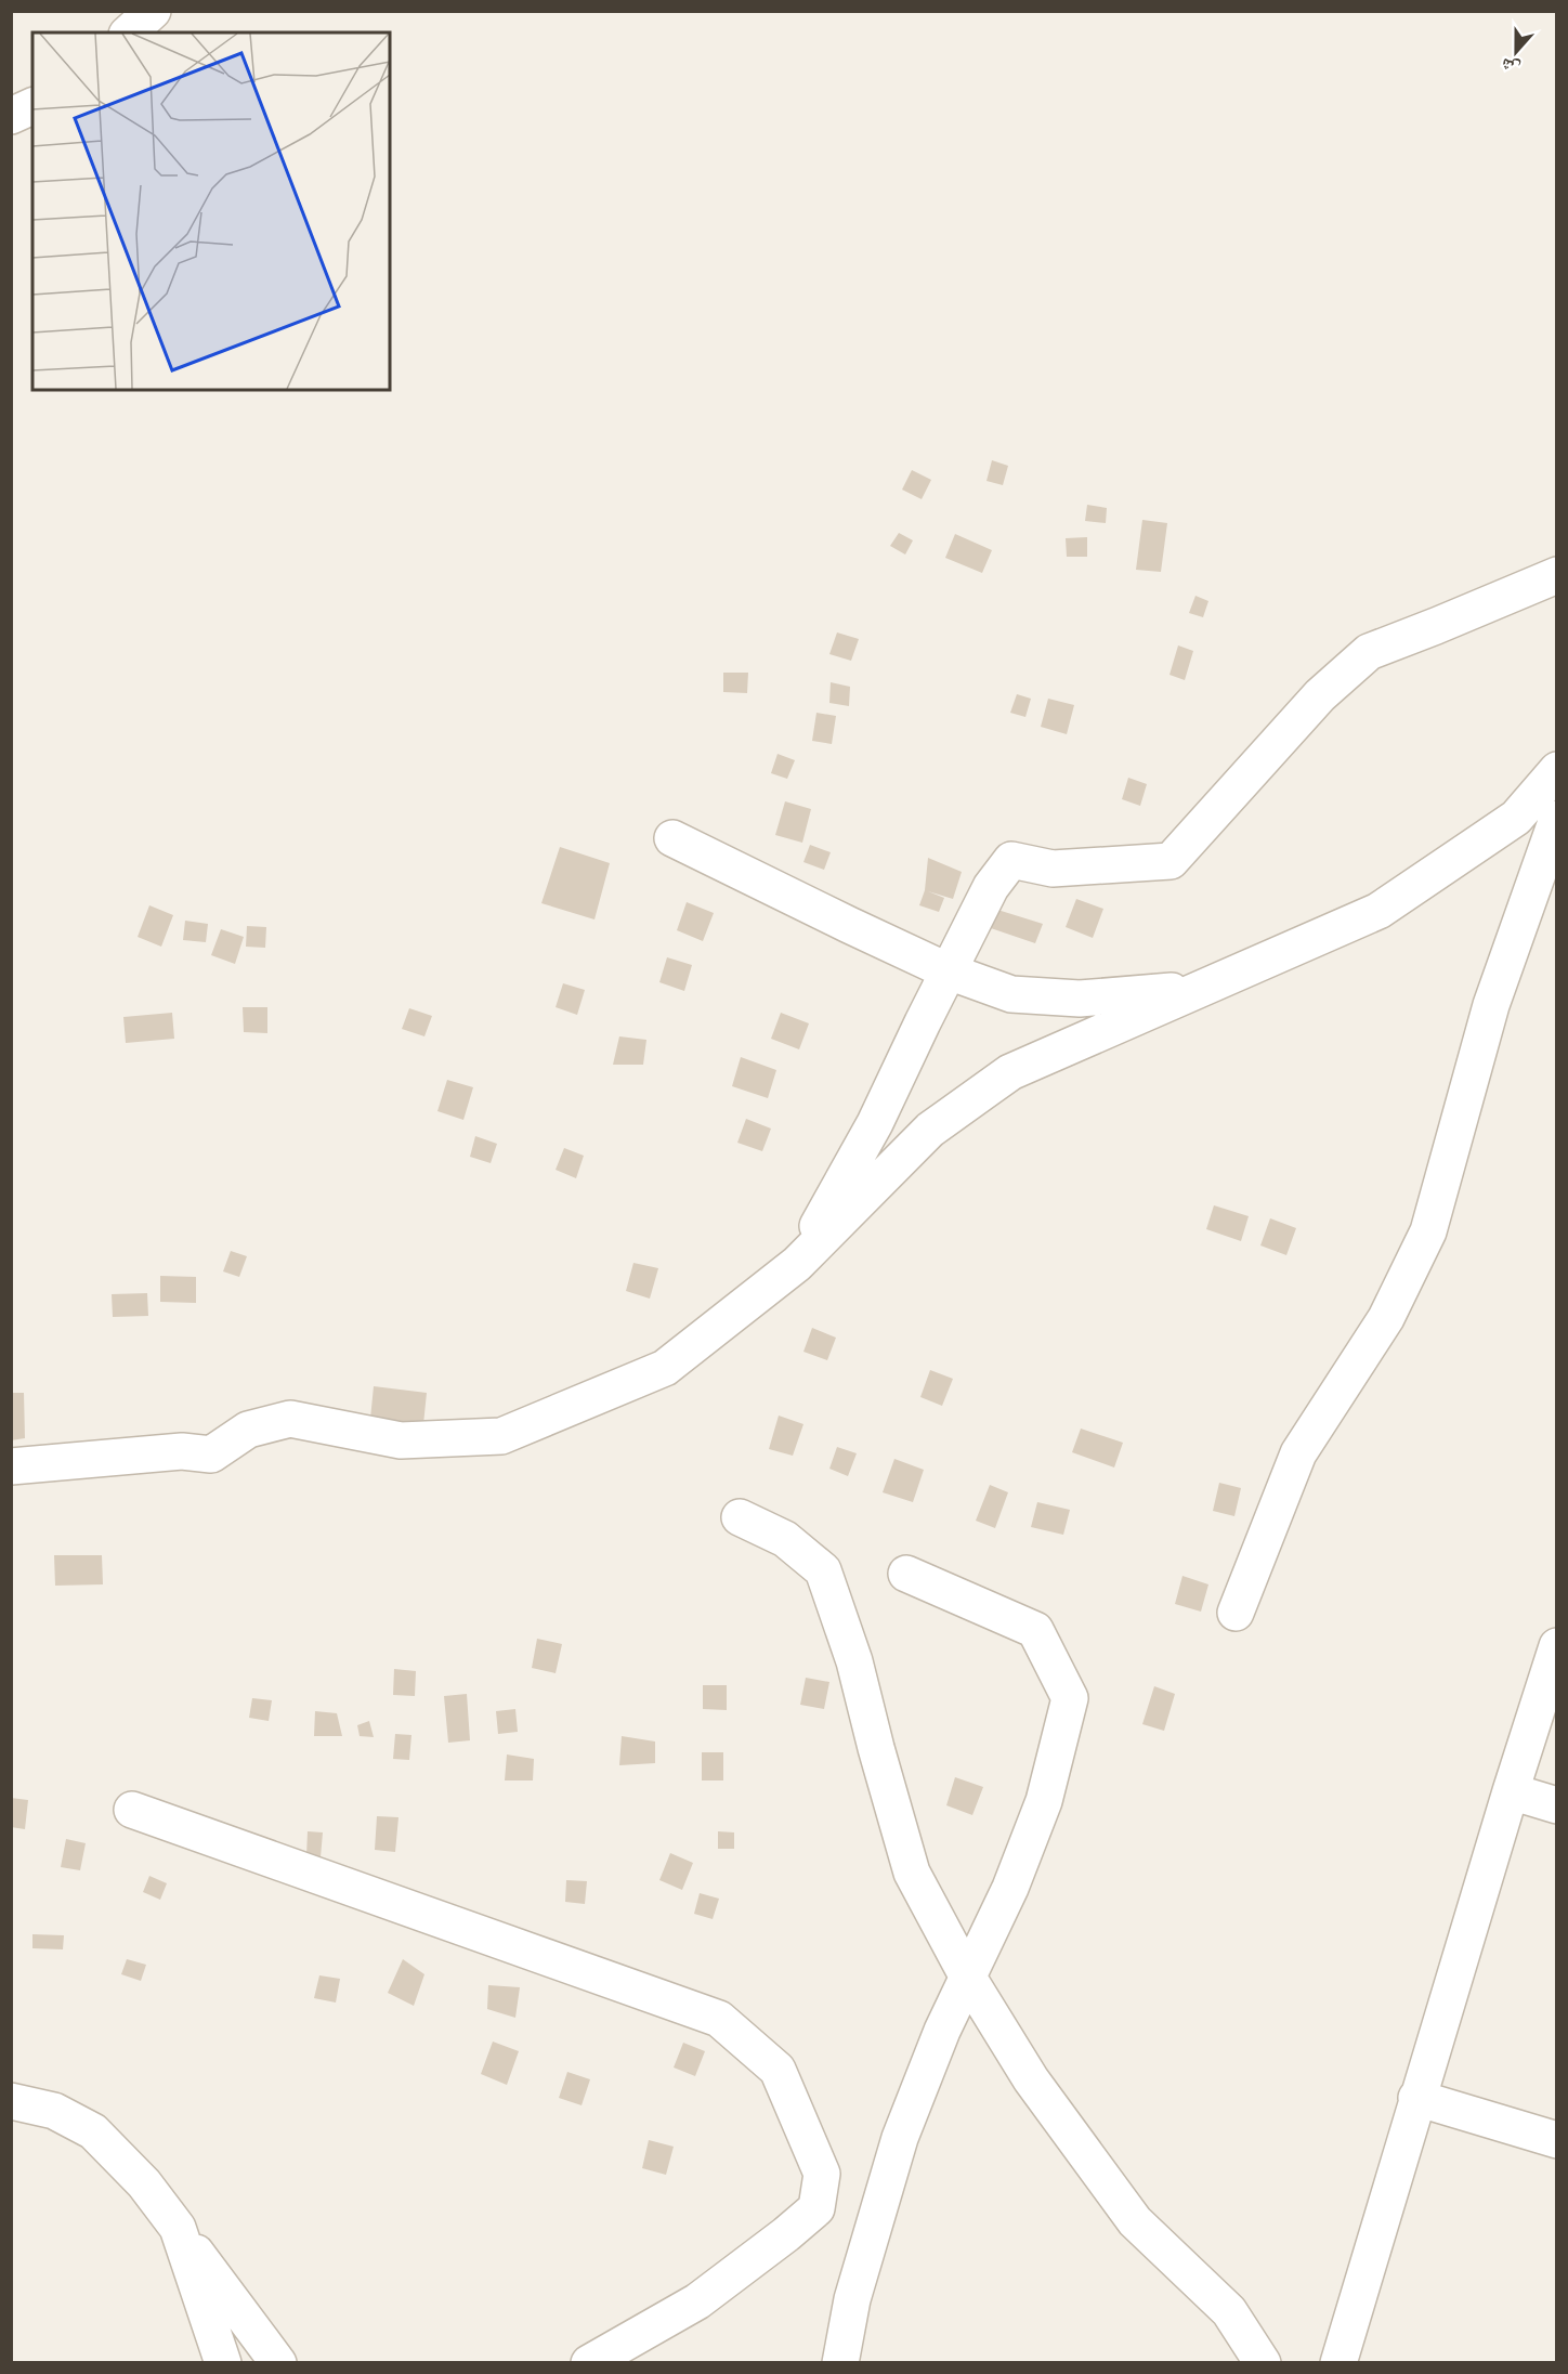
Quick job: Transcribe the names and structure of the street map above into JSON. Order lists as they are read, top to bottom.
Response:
{
  "north": "bottom"
}
